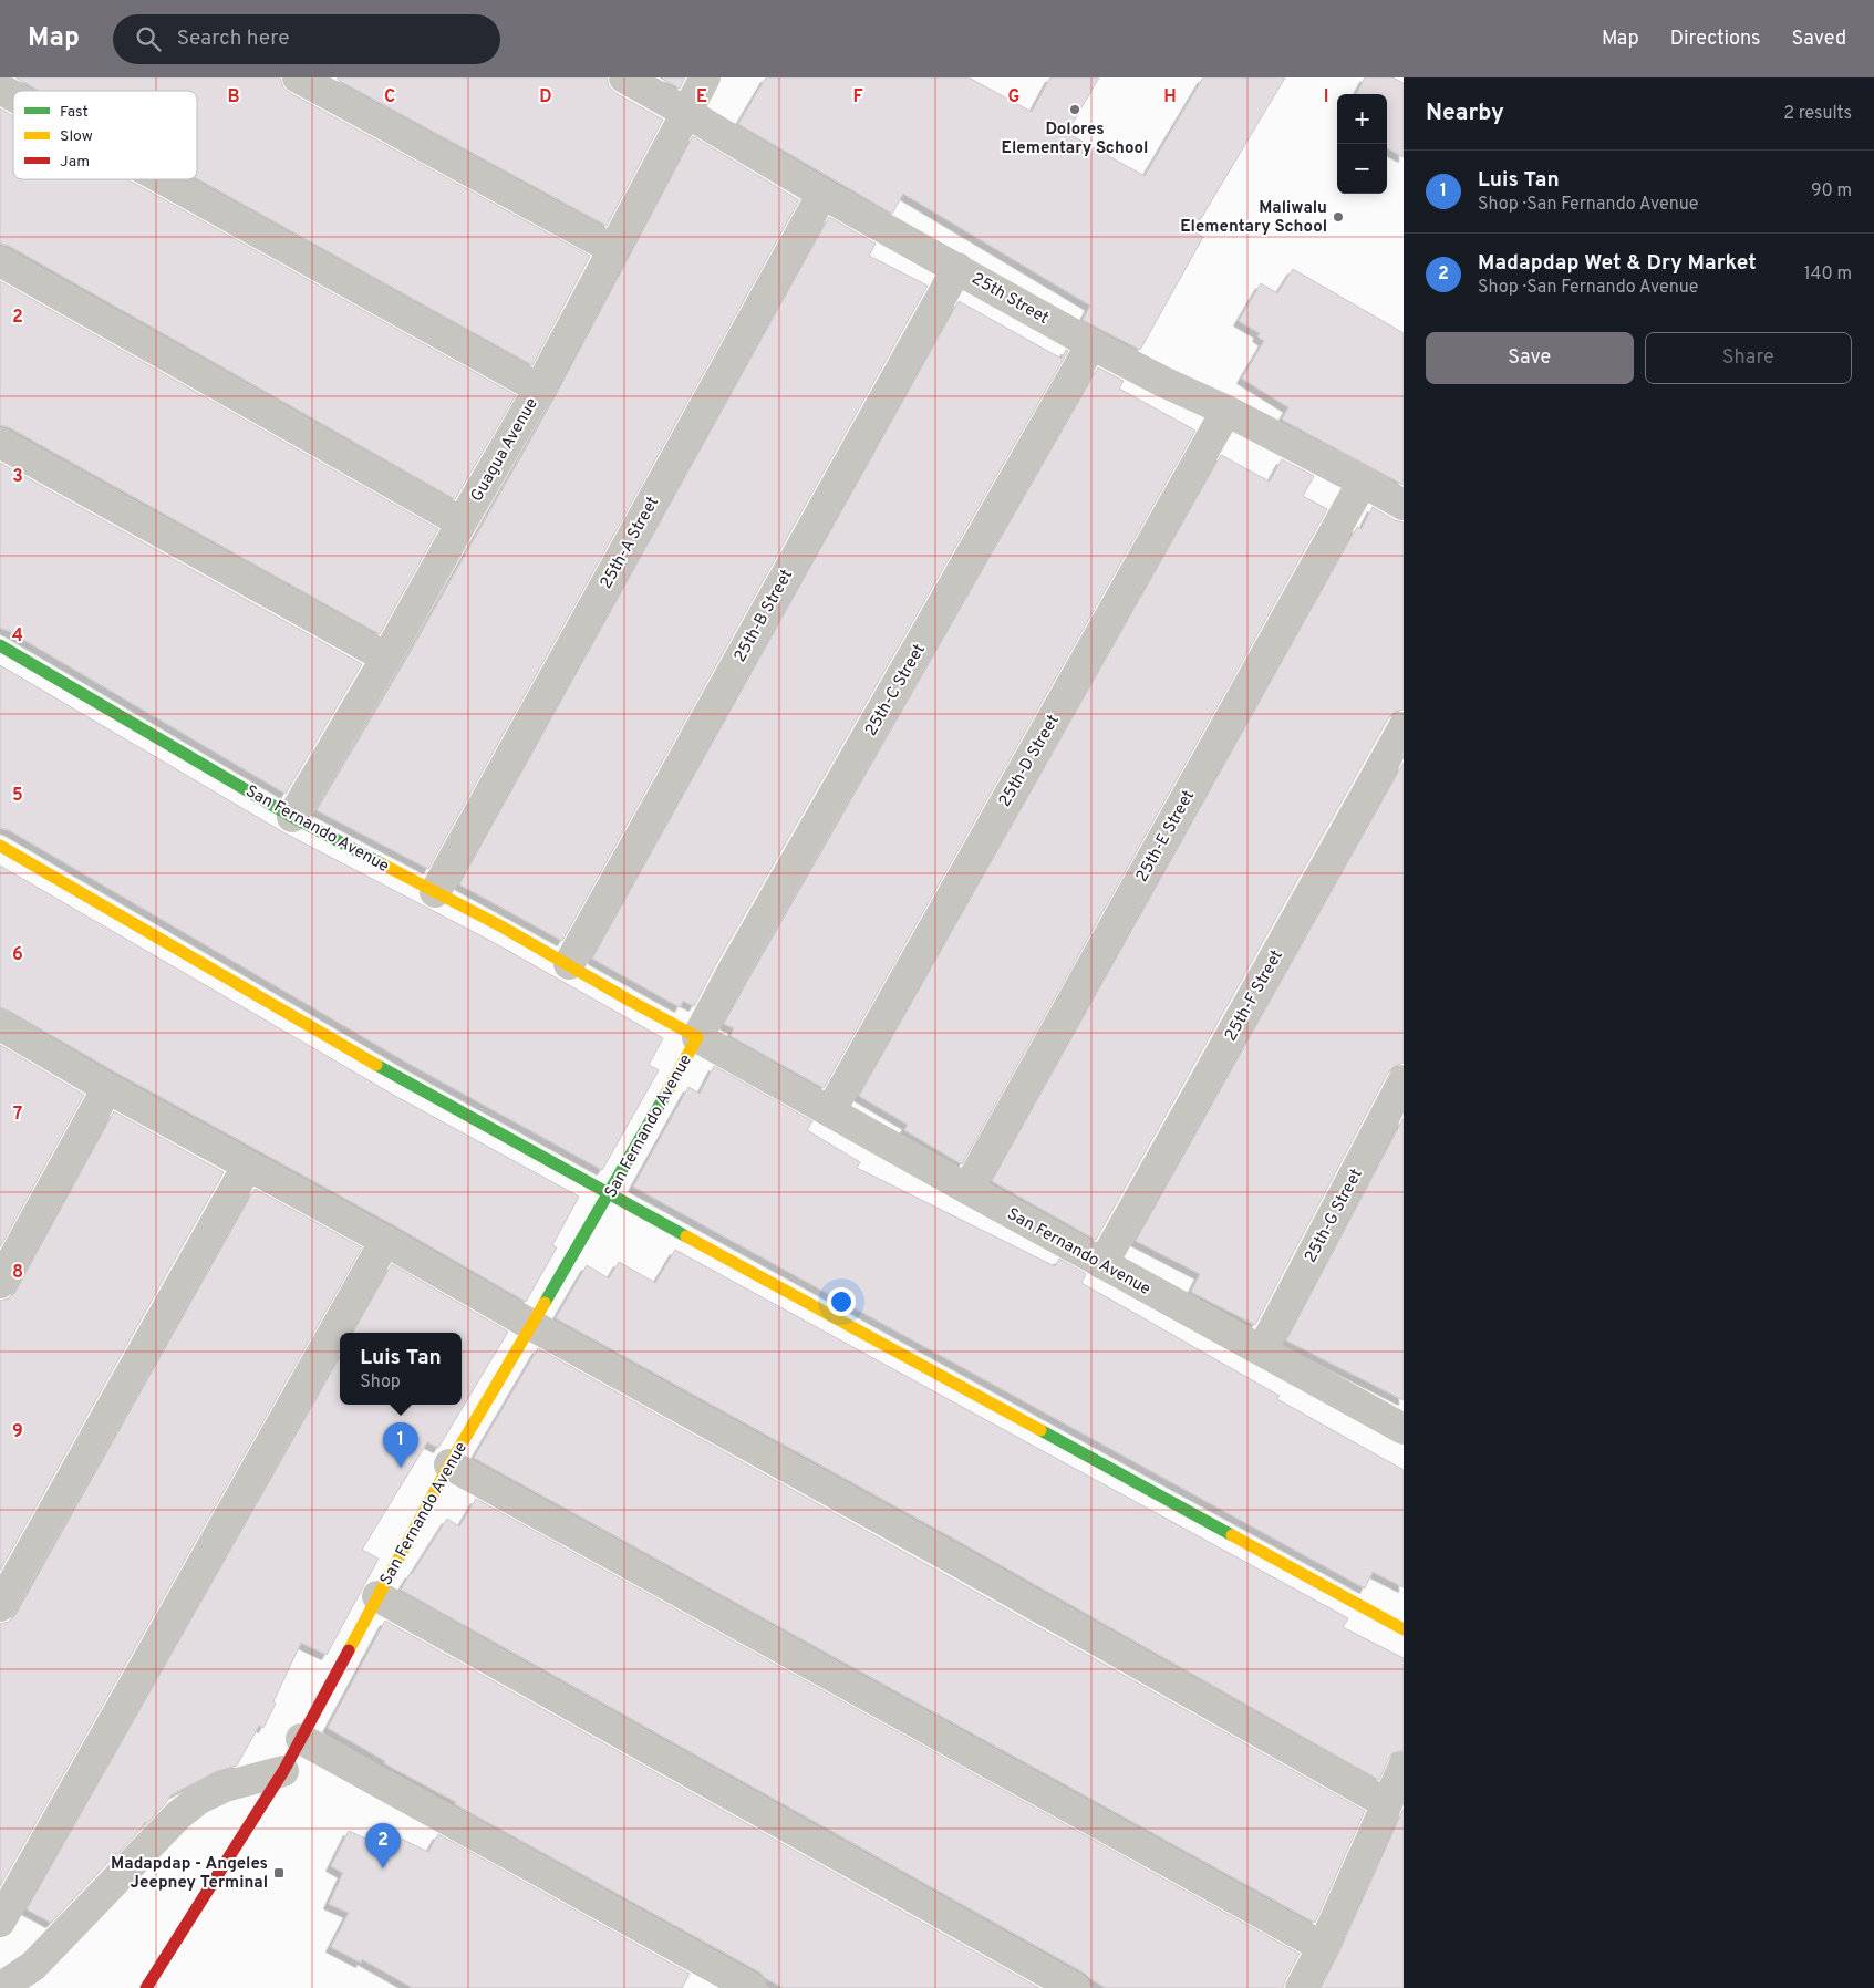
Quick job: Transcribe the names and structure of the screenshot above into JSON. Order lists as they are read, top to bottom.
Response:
{
  "streets": {
    "main road": ["San Fernando Avenue"],
    "street": [
      "25th Street",
      "Guagua Avenue",
      "25th-A Street",
      "25th-B Street",
      "25th-C Street",
      "25th-D Street",
      "25th-E Street",
      "25th-F Street",
      "25th-G Street"
    ]
  },
  "crossings": [
    ["25th Street", "Guagua Avenue"],
    ["25th Street", "25th-A Street"],
    ["25th Street", "25th-B Street"],
    ["25th Street", "25th-C Street"],
    ["25th Street", "25th-D Street"],
    ["25th Street", "25th-E Street"],
    ["Guagua Avenue", "San Fernando Avenue"],
    ["25th-A Street", "San Fernando Avenue"],
    ["25th-B Street", "San Fernando Avenue"],
    ["25th-C Street", "San Fernando Avenue"],
    ["25th-D Street", "San Fernando Avenue"],
    ["San Fernando Avenue", "25th-E Street"],
    ["San Fernando Avenue", "25th-F Street"],
    ["San Fernando Avenue", "25th-G Street"]
  ],
  "places": {
    "other": ["Dolores Elementary School", "Maliwalu Elementary School"],
    "transit": ["Madapdap - Angeles Jeepney Terminal"]
  },
  "legend": ["Fast", "Slow", "Jam"],
  "page": {
    "header": "Map",
    "search": "Search here",
    "nav": ["Map", "Directions", "Saved"],
    "heading": ["Nearby", "2 results"],
    "map_buttons": ["+", "−"],
    "list": [
      {
        "mark": "1",
        "name": "Luis Tan",
        "note": "Shop · San Fernando Avenue",
        "value": "90 m"
      },
      {
        "mark": "2",
        "name": "Madapdap Wet & Dry Market",
        "note": "Shop · San Fernando Avenue",
        "value": "140 m"
      }
    ],
    "buttons": ["Save", "Share"],
    "popup": ["Luis Tan", "Shop"],
    "pins": ["1", "2"]
  },
  "grid": {
    "columns": [
      "B",
      "C",
      "D",
      "E",
      "F",
      "G",
      "H",
      "I"
    ],
    "rows": [
      "2",
      "3",
      "4",
      "5",
      "6",
      "7",
      "8",
      "9"
    ]
  }
}
